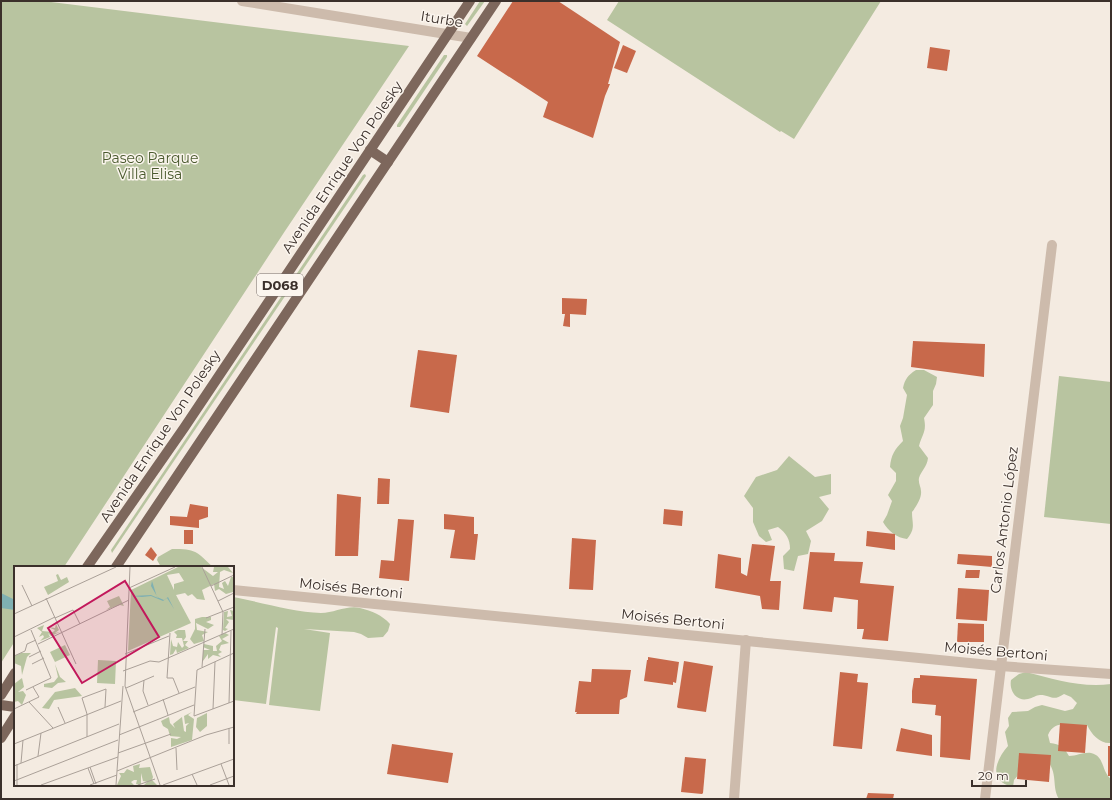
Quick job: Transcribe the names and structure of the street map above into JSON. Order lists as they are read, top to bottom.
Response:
{
  "streets": {
    "main road": ["Avenida Enrique Von Polesky", "D068"],
    "street": ["Iturbe", "Carlos Antonio López", "Moisés Bertoni"]
  },
  "crossings": [
    ["Iturbe", "Avenida Enrique Von Polesky"],
    ["Iturbe", "D068"],
    ["Carlos Antonio López", "Moisés Bertoni"]
  ],
  "parks": ["Paseo Parque Villa Elisa"],
  "scale_bar": "20 m"
}
